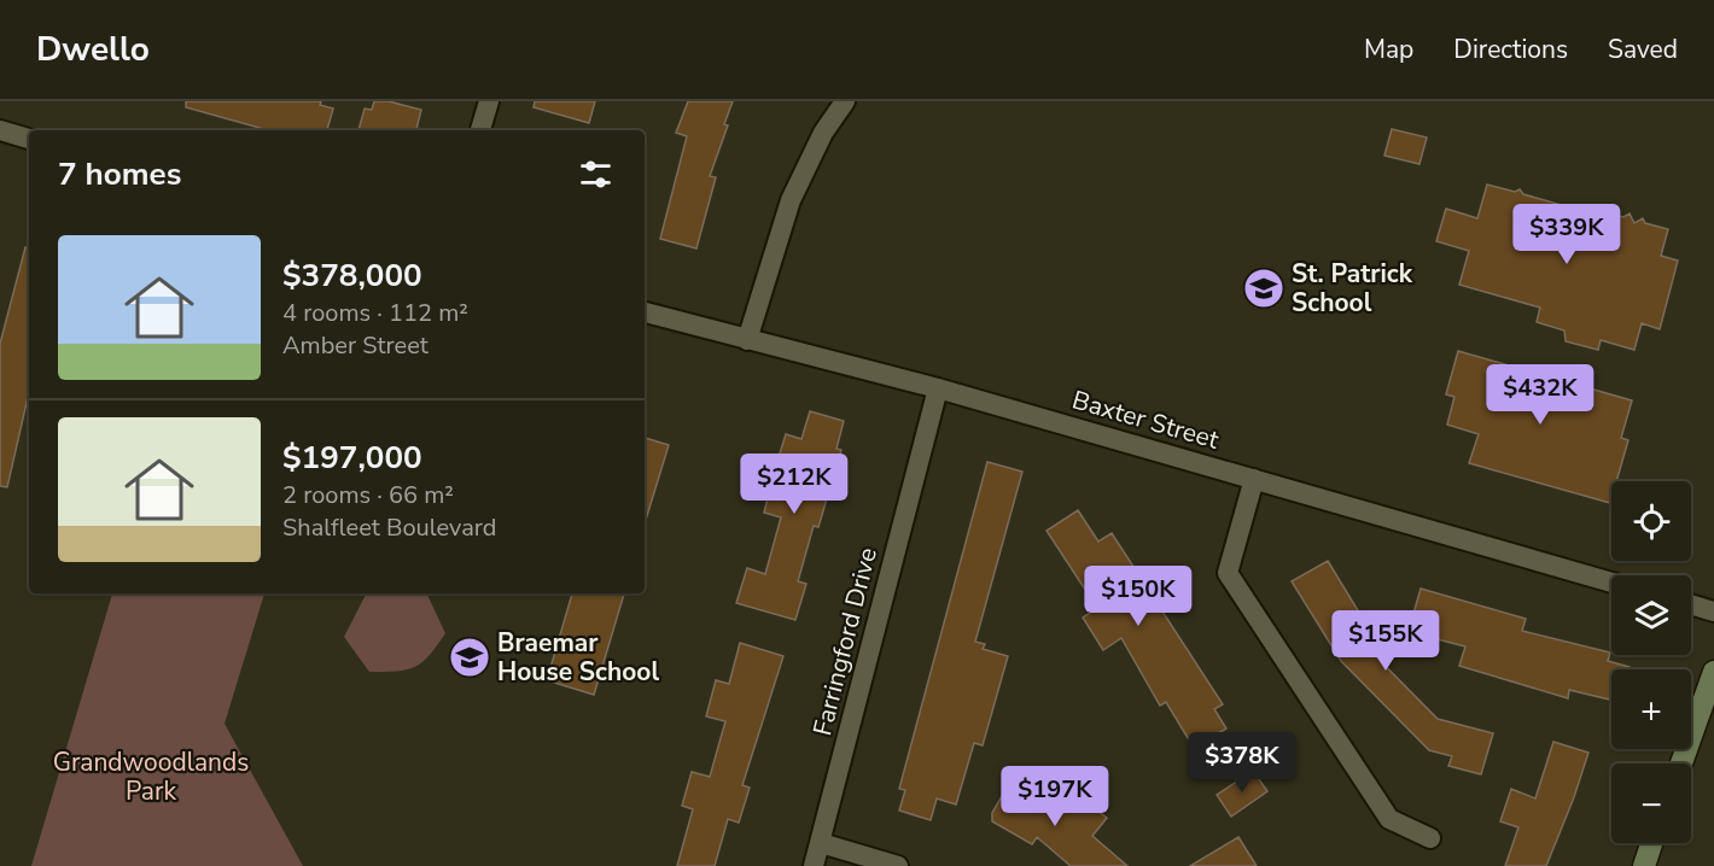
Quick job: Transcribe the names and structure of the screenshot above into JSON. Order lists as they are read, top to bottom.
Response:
{
  "streets": {
    "street": ["Baxter Street", "Farringford Drive"]
  },
  "crossings": [
    ["Baxter Street", "Farringford Drive"]
  ],
  "parks": ["Grandwoodlands Park"],
  "places": {
    "school or university": ["St. Patrick School", "Braemar House School"]
  },
  "page": {
    "header": "Dwello",
    "nav": ["Map", "Directions", "Saved"],
    "heading": "7 homes",
    "price": [
      "$339K",
      "$432K",
      "$212K",
      "$150K",
      "$155K",
      "$378K",
      "$197K"
    ],
    "list": [
      {
        "name": "$378,000",
        "note": "4 rooms · 112 m² · Amber Street"
      },
      {
        "name": "$197,000",
        "note": "2 rooms · 66 m² · Shalfleet Boulevard"
      }
    ],
    "map_buttons": ["+", "−"]
  }
}
